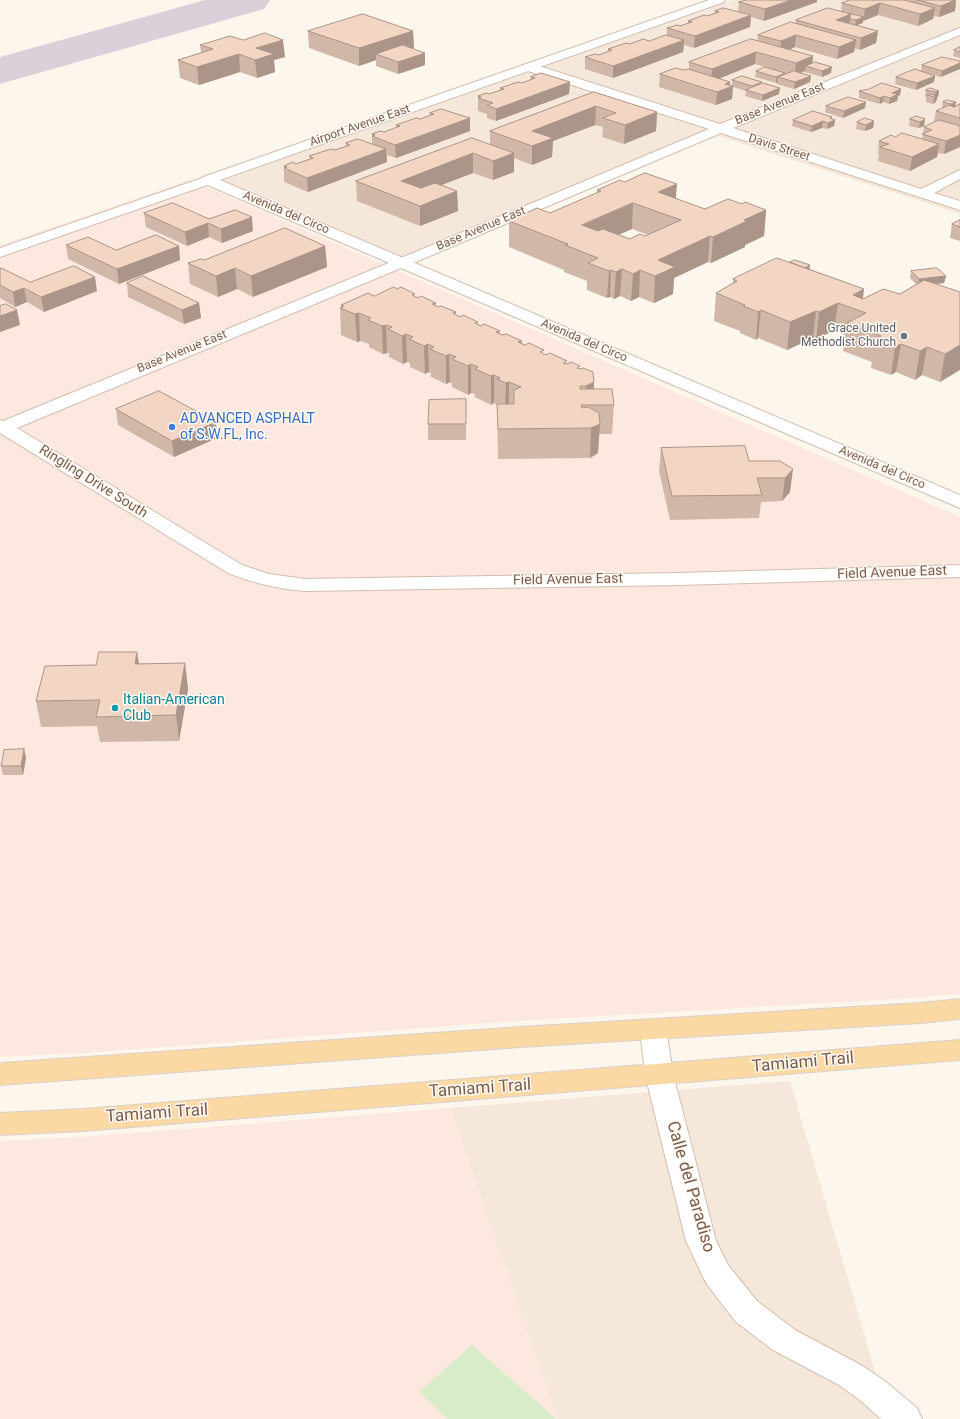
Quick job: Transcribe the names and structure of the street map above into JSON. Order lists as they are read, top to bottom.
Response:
{
  "streets": {
    "main road": ["Tamiami Trail"],
    "street": [
      "Base Avenue East",
      "Airport Avenue East",
      "Davis Street",
      "Avenida del Circo",
      "Ringling Drive South",
      "Field Avenue East",
      "Calle del Paradiso"
    ]
  },
  "crossings": [
    ["Base Avenue East", "Davis Street"],
    ["Base Avenue East", "Avenida del Circo"],
    ["Base Avenue East", "Ringling Drive South"],
    ["Airport Avenue East", "Davis Street"],
    ["Airport Avenue East", "Avenida del Circo"],
    ["Ringling Drive South", "Field Avenue East"],
    ["Tamiami Trail", "Calle del Paradiso"]
  ],
  "places": ["Grace United Methodist Church", "ADVANCED ASPHALT of S.W.FL, Inc.", "Italian-American Club"]
}
